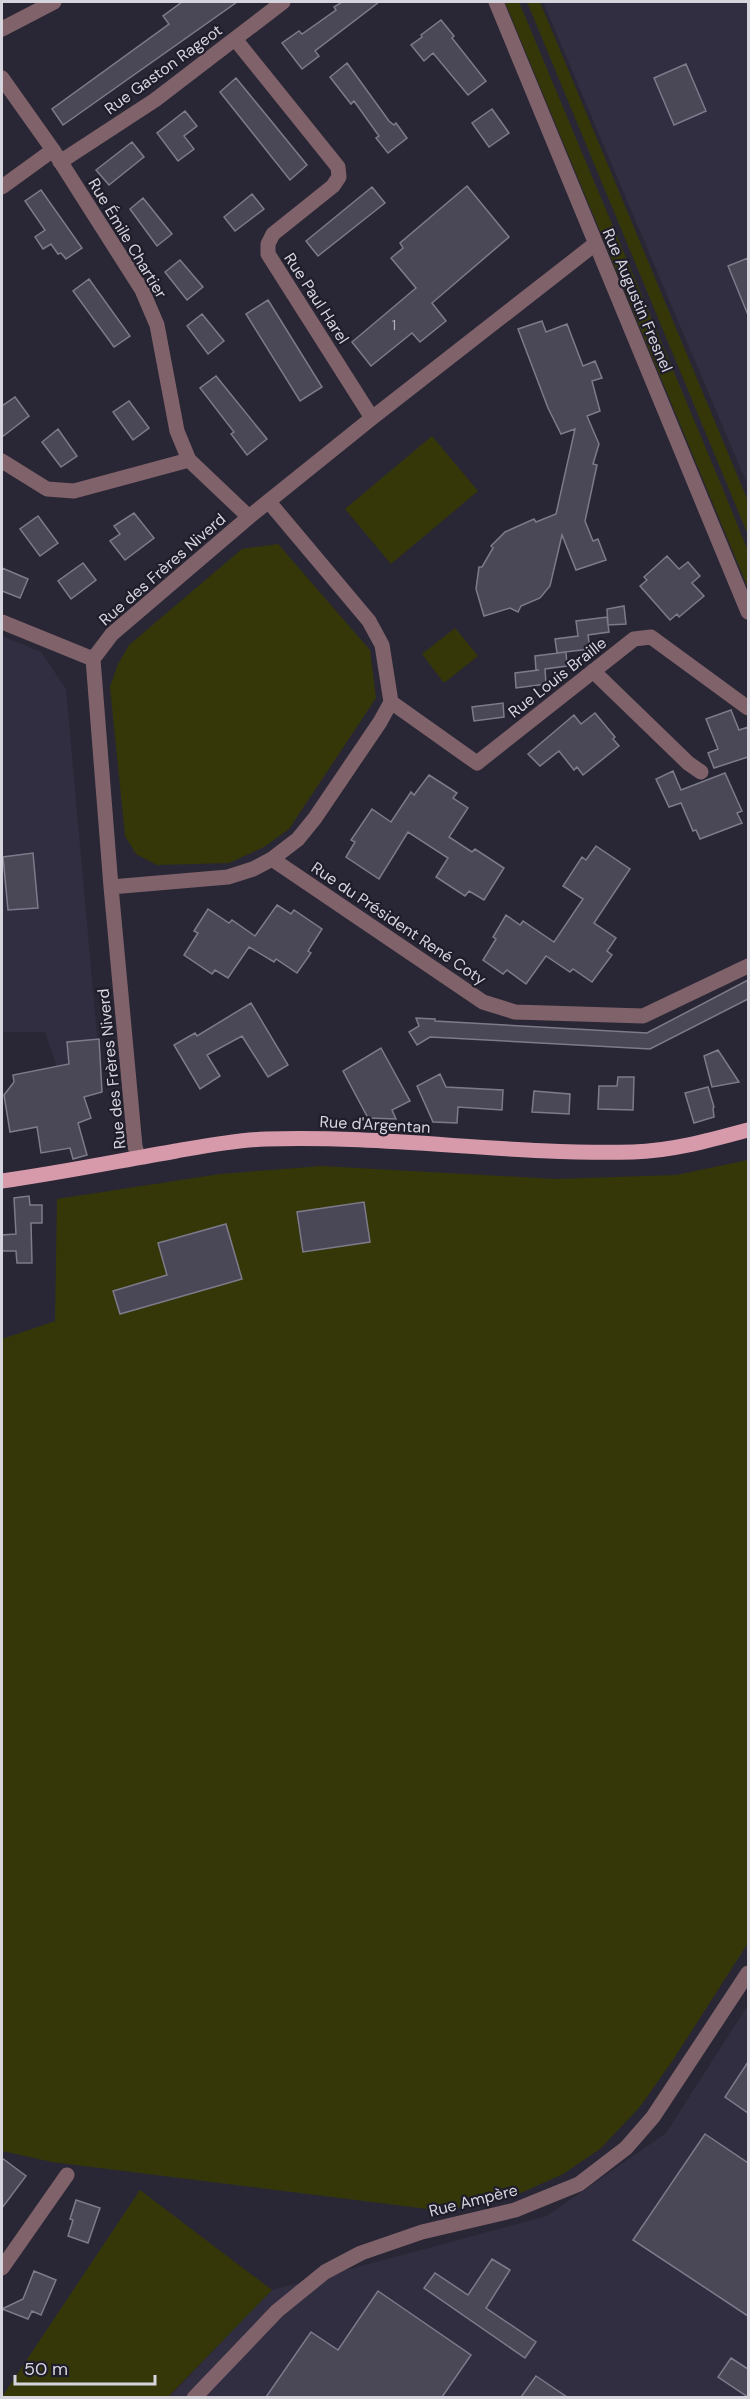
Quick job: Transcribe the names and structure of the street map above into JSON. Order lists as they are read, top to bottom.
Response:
{
  "streets": {
    "main road": ["Rue d'Argentan"],
    "street": [
      "Rue Gaston Rageot",
      "Rue Émile Chartier",
      "Rue Paul Harel",
      "Rue Augustin Fresnel",
      "Rue des Frères Niverd",
      "Rue Louis Braille",
      "Rue du Président René Coty",
      "Rue Ampère"
    ]
  },
  "crossings": [
    ["Rue Gaston Rageot", "Rue Émile Chartier"],
    ["Rue Gaston Rageot", "Rue Paul Harel"],
    ["Rue Émile Chartier", "Rue des Frères Niverd"],
    ["Rue Paul Harel", "Rue des Frères Niverd"],
    ["Rue Augustin Fresnel", "Rue des Frères Niverd"],
    ["Rue des Frères Niverd", "Rue d'Argentan"]
  ],
  "house_numbers": ["1"],
  "scale_bar": "50 m"
}
